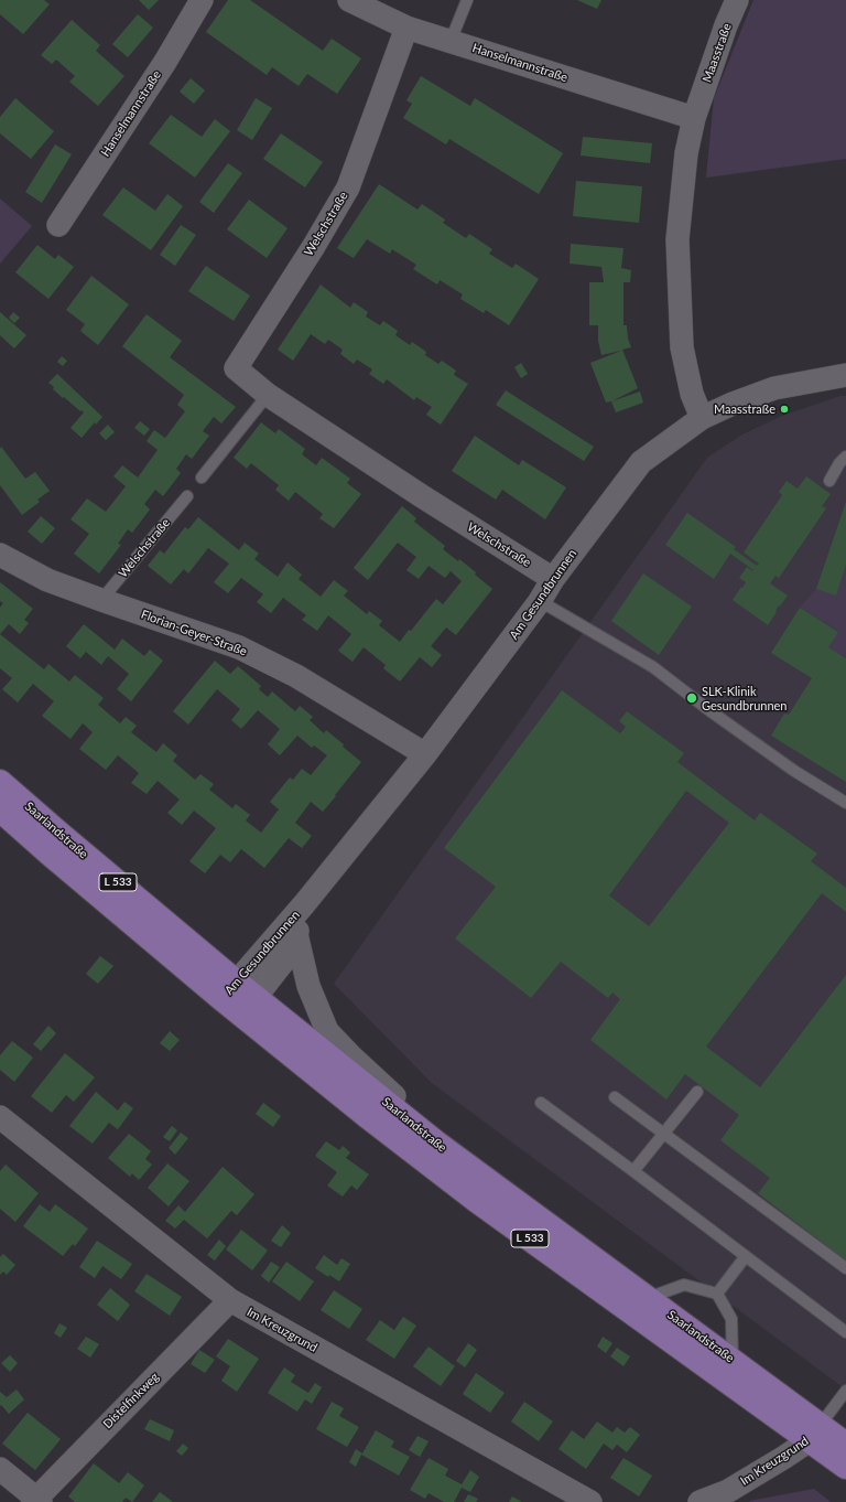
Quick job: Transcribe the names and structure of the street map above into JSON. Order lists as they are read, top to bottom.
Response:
{
  "streets": {
    "main road": ["Saarlandstraße", "L 533"],
    "street": [
      "Maasstraße",
      "Hanselmannstraße",
      "Welschstraße",
      "Am Gesundbrunnen",
      "Florian-Geyer-Straße",
      "Im Kreuzgrund",
      "Distelfinkweg"
    ]
  },
  "crossings": [
    ["Maasstraße", "Hanselmannstraße"],
    ["Maasstraße", "Am Gesundbrunnen"],
    ["Hanselmannstraße", "Welschstraße"],
    ["Welschstraße", "Am Gesundbrunnen"],
    ["Welschstraße", "Florian-Geyer-Straße"],
    ["Am Gesundbrunnen", "Florian-Geyer-Straße"],
    ["Am Gesundbrunnen", "Saarlandstraße"],
    ["Saarlandstraße", "Im Kreuzgrund"],
    ["Im Kreuzgrund", "Distelfinkweg"]
  ],
  "places": ["Maasstraße", "SLK-Klinik Gesundbrunnen"]
}
